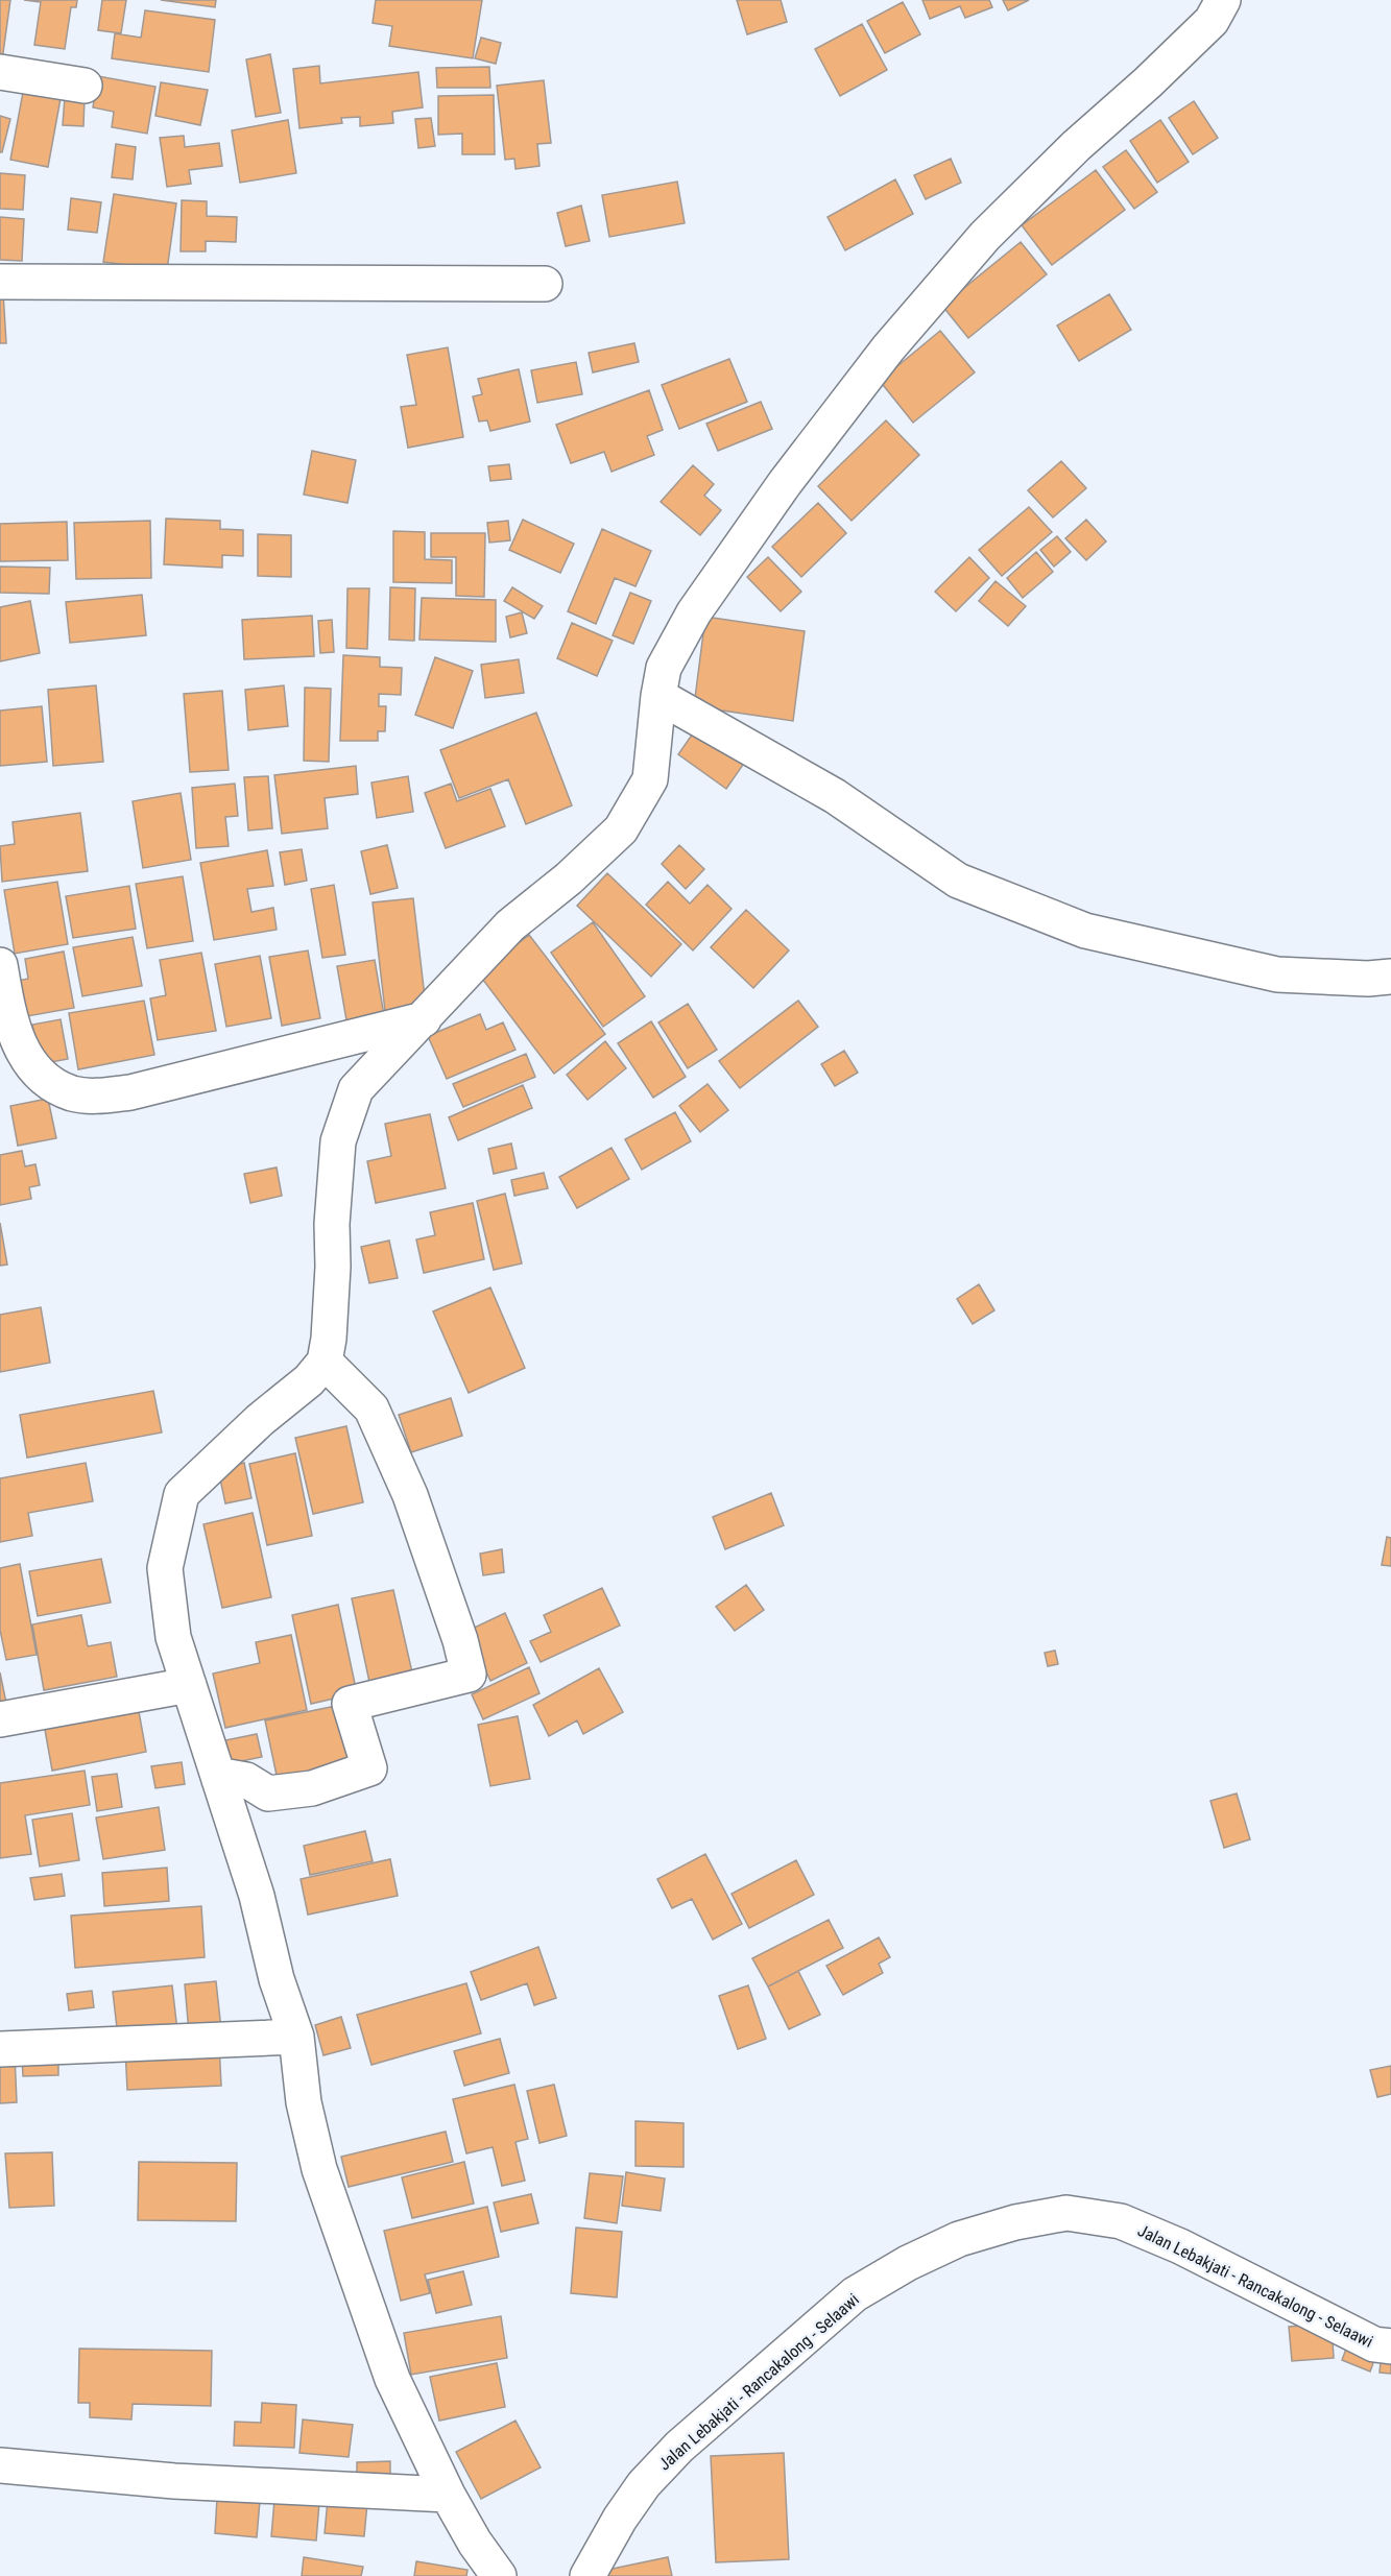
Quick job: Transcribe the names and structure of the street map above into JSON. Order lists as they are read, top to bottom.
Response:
{
  "streets": {
    "street": ["Jalan Lebakjati - Rancakalong - Selaawi"]
  }
}
